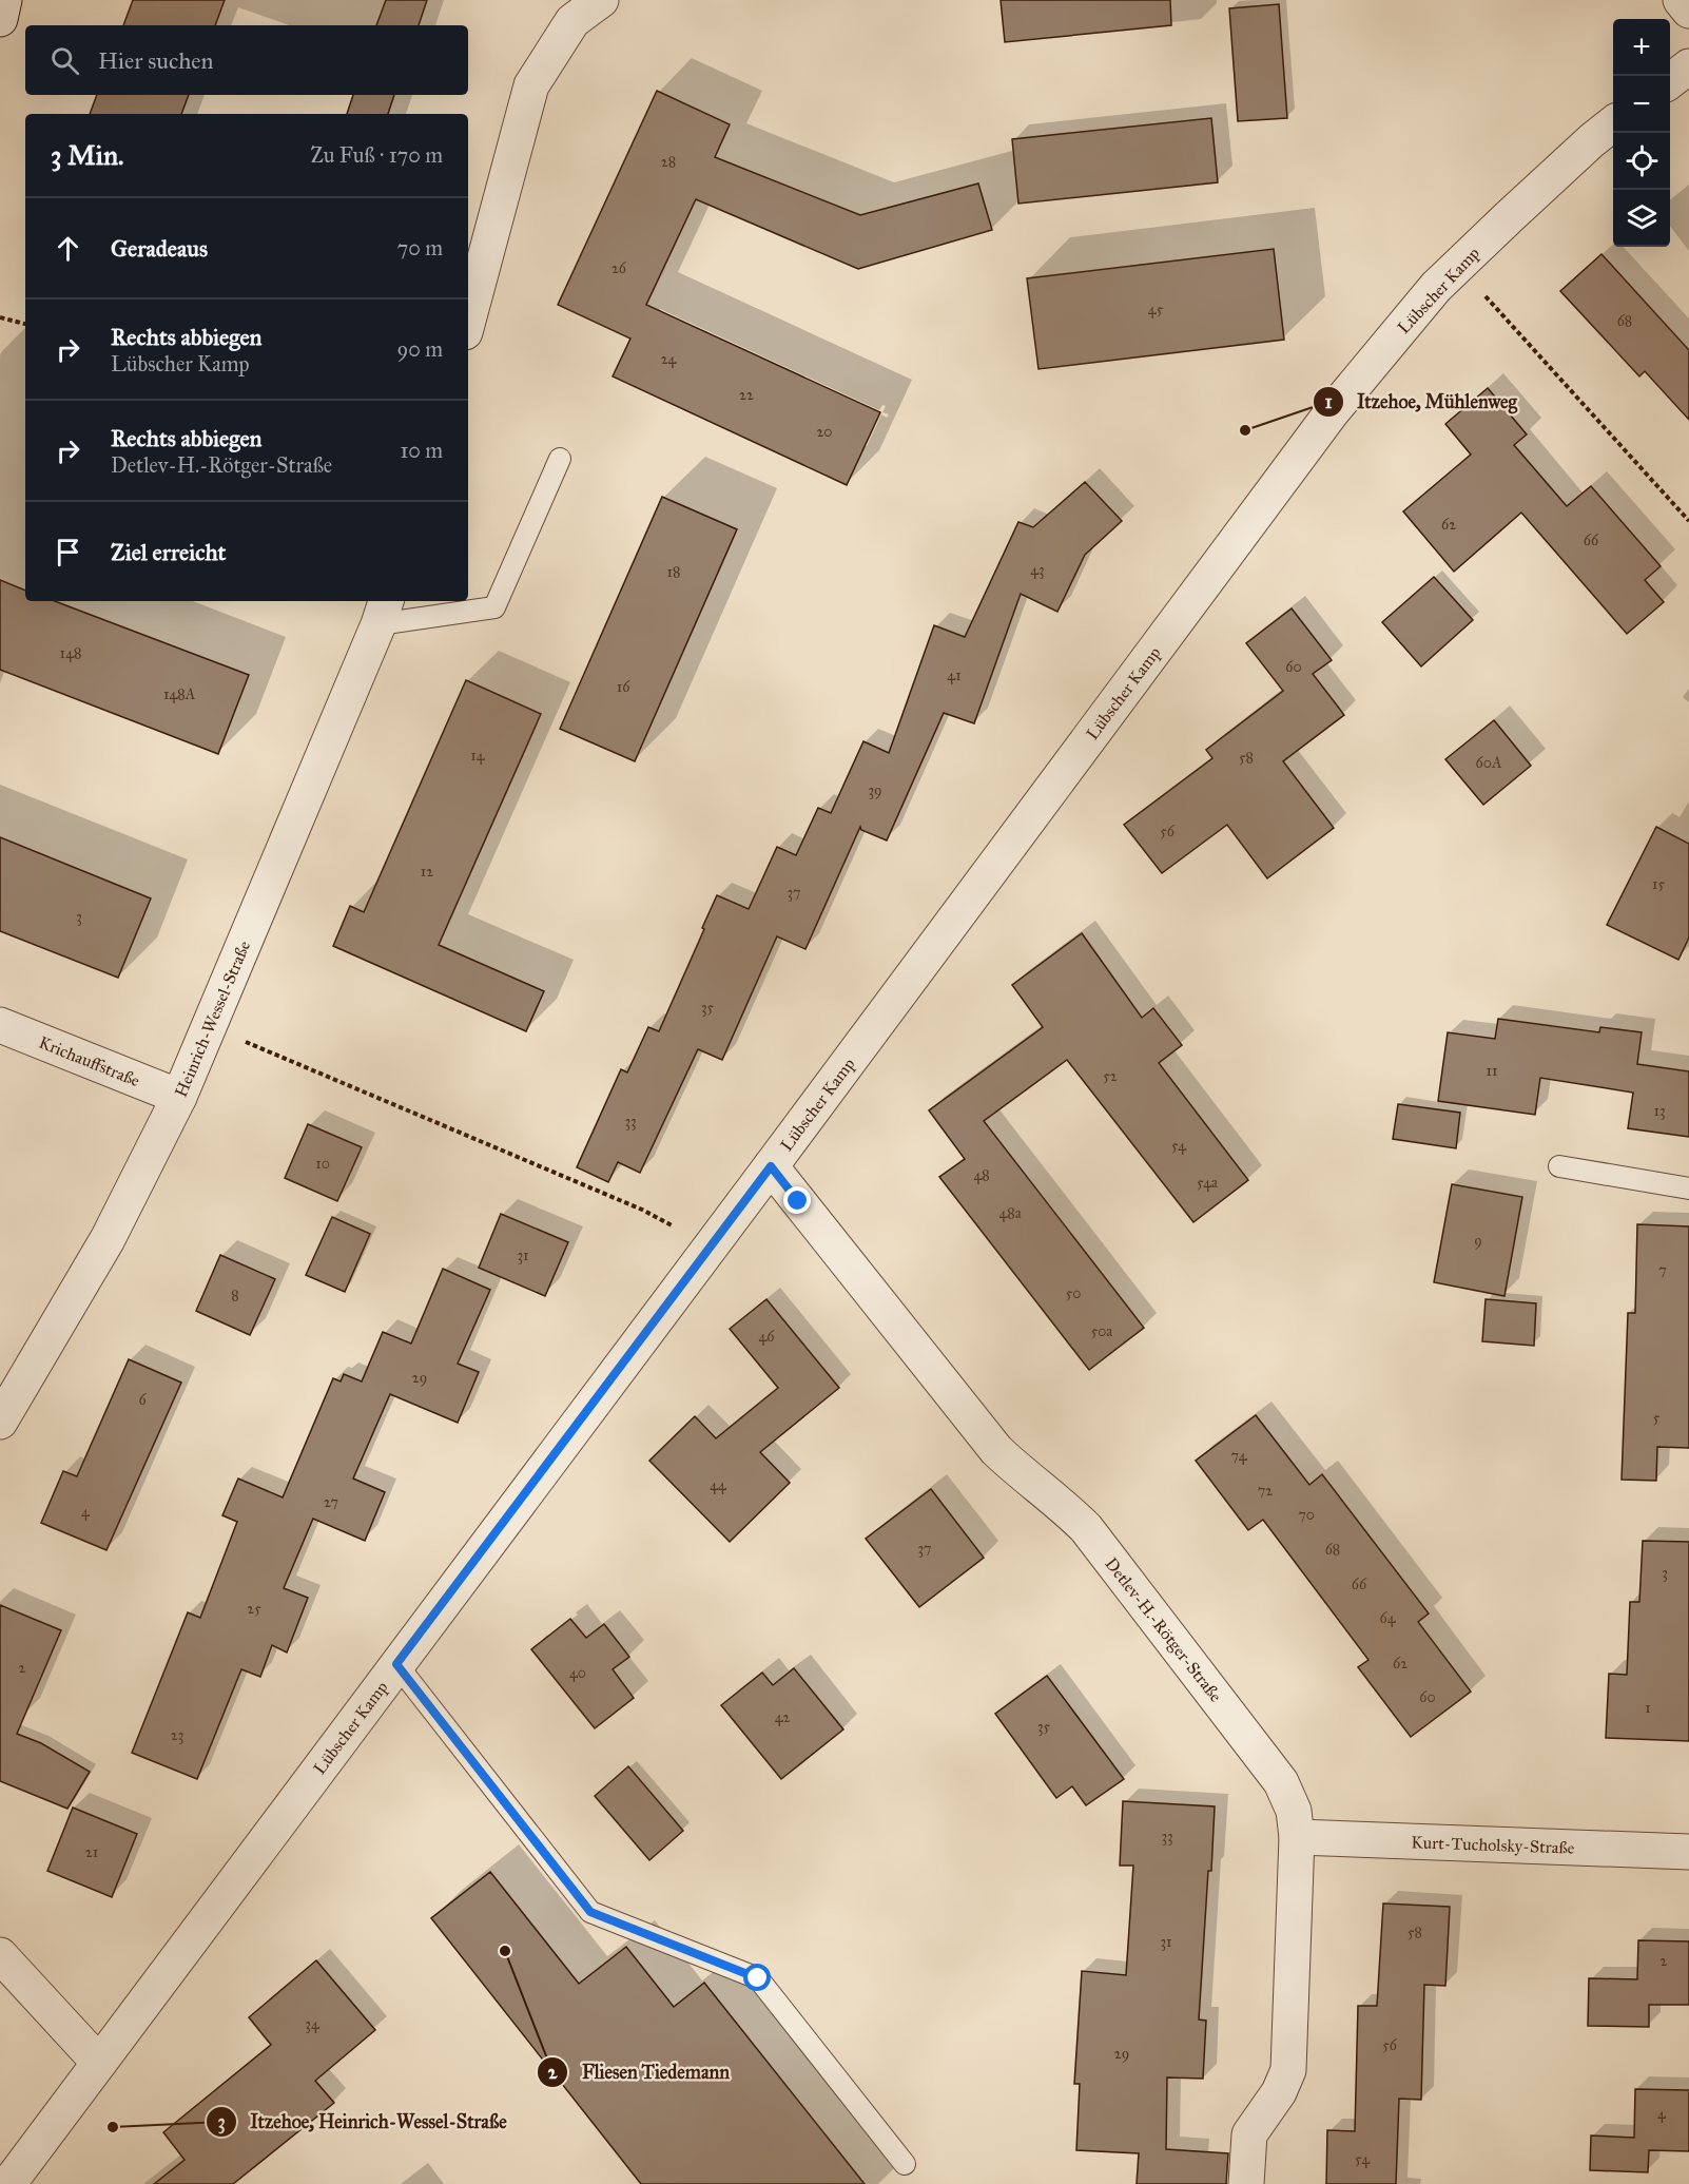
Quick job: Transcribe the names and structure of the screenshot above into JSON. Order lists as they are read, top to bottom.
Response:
{
  "streets": {
    "street": [
      "Lübscher Kamp",
      "Heinrich-Wessel-Straße",
      "Krichauffstraße",
      "Detlev-H.-Rötger-Straße",
      "Kurt-Tucholsky-Straße"
    ]
  },
  "crossings": [
    ["Lübscher Kamp", "Detlev-H.-Rötger-Straße"],
    ["Heinrich-Wessel-Straße", "Krichauffstraße"],
    ["Detlev-H.-Rötger-Straße", "Kurt-Tucholsky-Straße"]
  ],
  "places": ["Itzehoe, Mühlenweg", "Fliesen Tiedemann", "Itzehoe, Heinrich-Wessel-Straße"],
  "house_numbers": [
    "28",
    "26",
    "45",
    "68",
    "24",
    "22",
    "20",
    "62",
    "66",
    "43",
    "18",
    "148",
    "60",
    "41",
    "16",
    "148A",
    "14",
    "58",
    "60A",
    "39",
    "56",
    "12",
    "15",
    "37",
    "3",
    "35",
    "11",
    "52",
    "13",
    "33",
    "54",
    "10",
    "48",
    "54a",
    "48a",
    "9",
    "31",
    "7",
    "50",
    "8",
    "50a",
    "46",
    "29",
    "6",
    "5",
    "74",
    "44",
    "72",
    "27",
    "4",
    "70",
    "37",
    "68",
    "3",
    "66",
    "25",
    "64",
    "62",
    "2",
    "40",
    "60",
    "1",
    "42",
    "35",
    "23",
    "33",
    "21",
    "58",
    "31",
    "2",
    "34",
    "56",
    "29",
    "4",
    "54"
  ],
  "page": {
    "map_buttons": ["+", "−"],
    "search": "Hier suchen",
    "heading": ["3 Min.", "Zu Fuß · 170 m"],
    "list": [
      ["Geradeaus", "70 m"],
      ["Rechts abbiegen", "Lübscher Kamp", "90 m"],
      ["Rechts abbiegen", "Detlev-H.-Rötger-Straße", "10 m"],
      "Ziel erreicht"
    ]
  }
}
